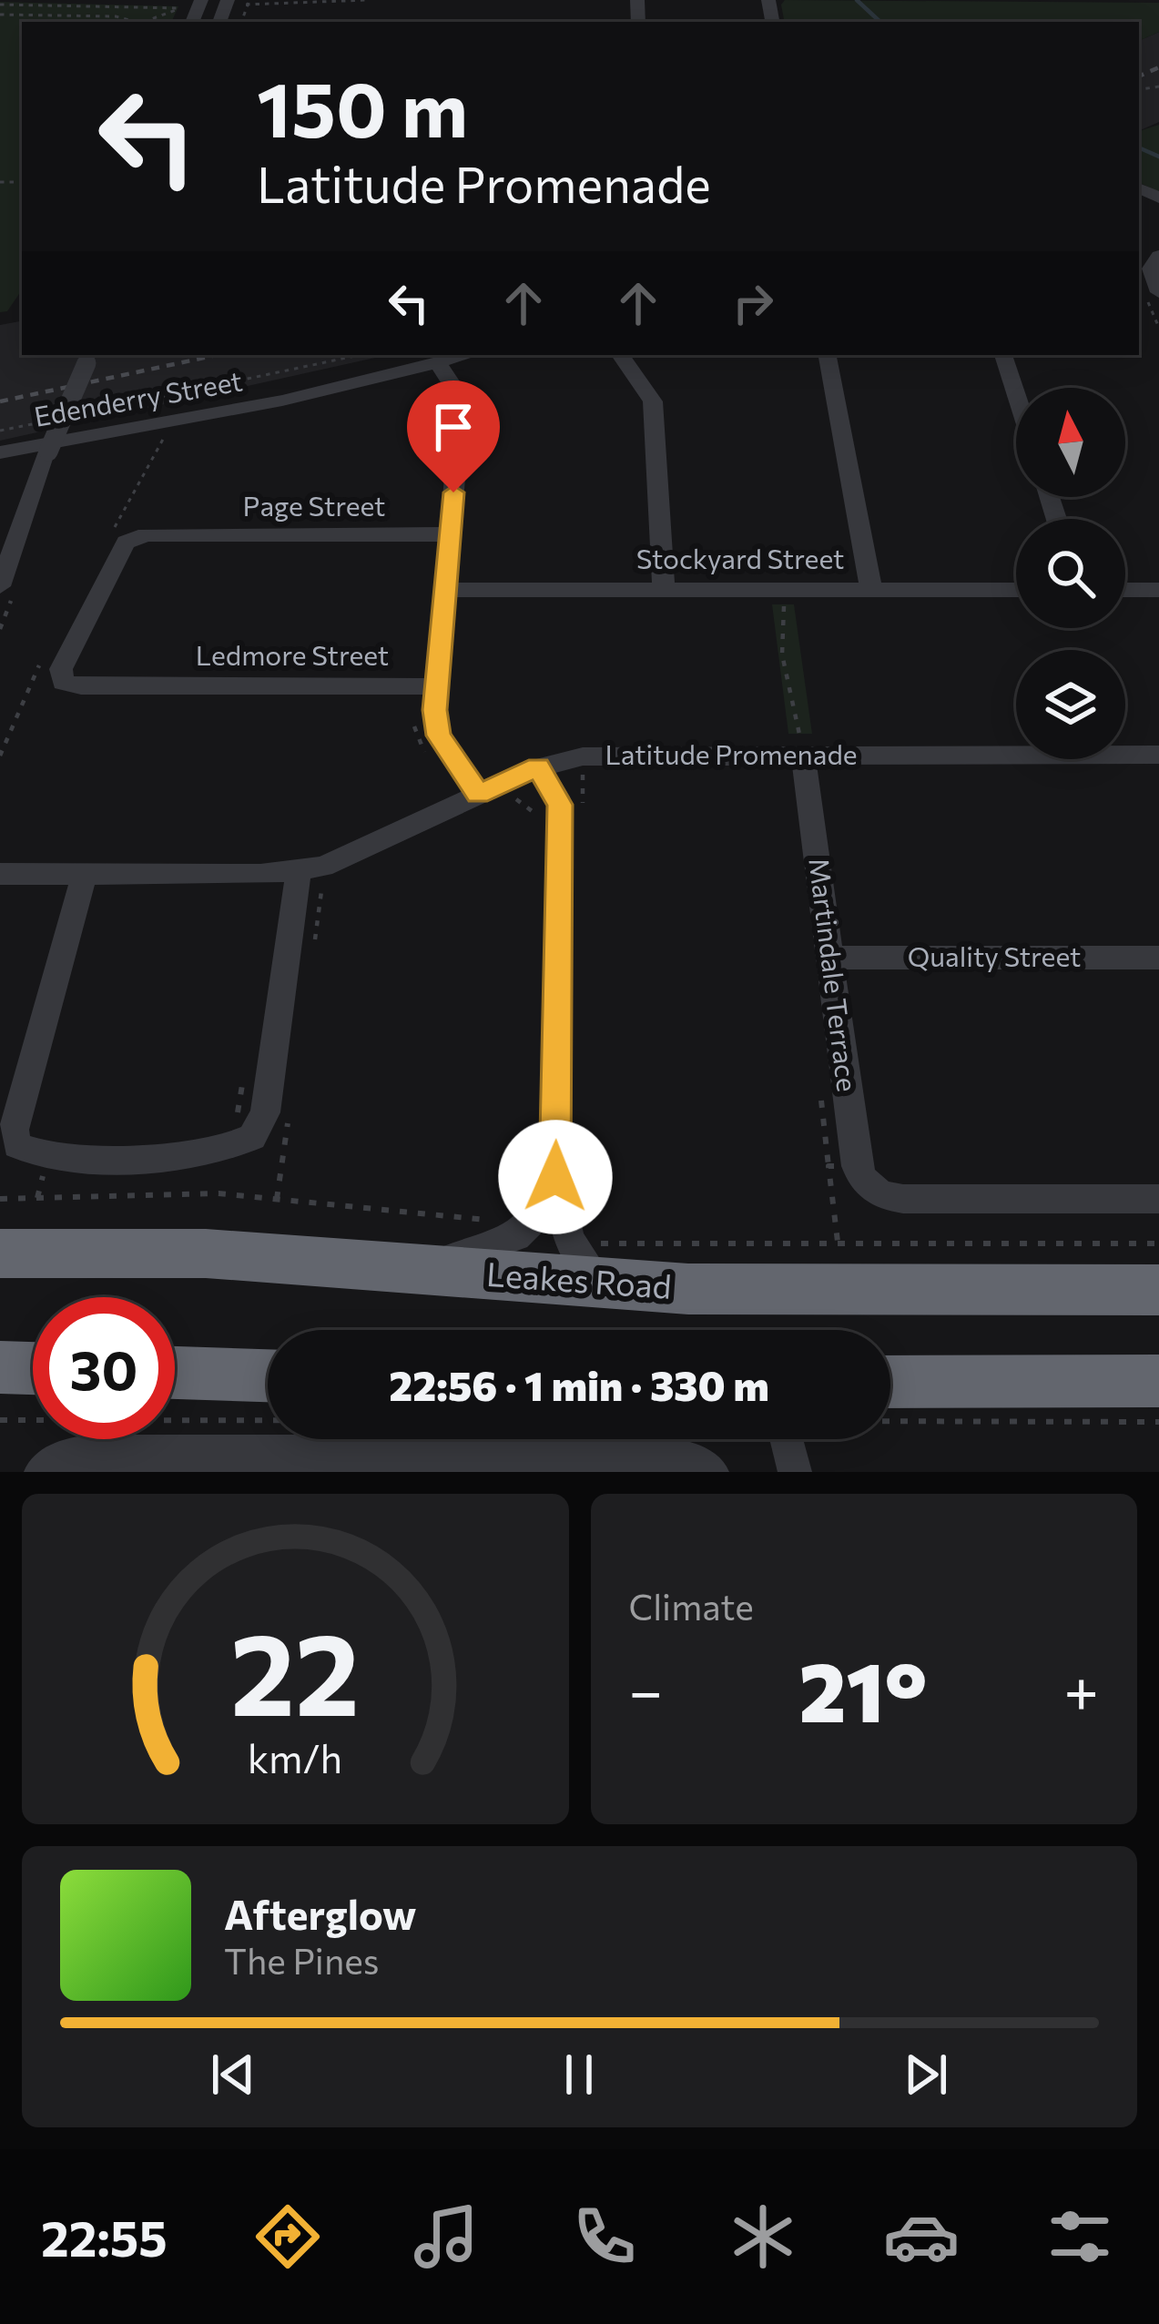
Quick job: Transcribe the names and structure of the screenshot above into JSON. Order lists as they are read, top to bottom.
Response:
{
  "streets": {
    "highway": ["Leakes Road"],
    "street": [
      "Edenderry Street",
      "Page Street",
      "Stockyard Street",
      "Ledmore Street",
      "Latitude Promenade",
      "Quality Street",
      "Martindale Terrace"
    ]
  },
  "crossings": [
    ["Page Street", "Ledmore Street"],
    ["Latitude Promenade", "Martindale Terrace"],
    ["Quality Street", "Martindale Terrace"]
  ],
  "north": "top",
  "page": {
    "turn": ["150 m", "Latitude Promenade"],
    "limit": "30",
    "trip": "22:56 · 1 min · 330 m",
    "tile": "Climate",
    "heat": ["−", "21°", "+"],
    "song": ["Afterglow", "The Pines"],
    "tabs": "22:55",
    "gauge": ["22", "km/h"]
  }
}
